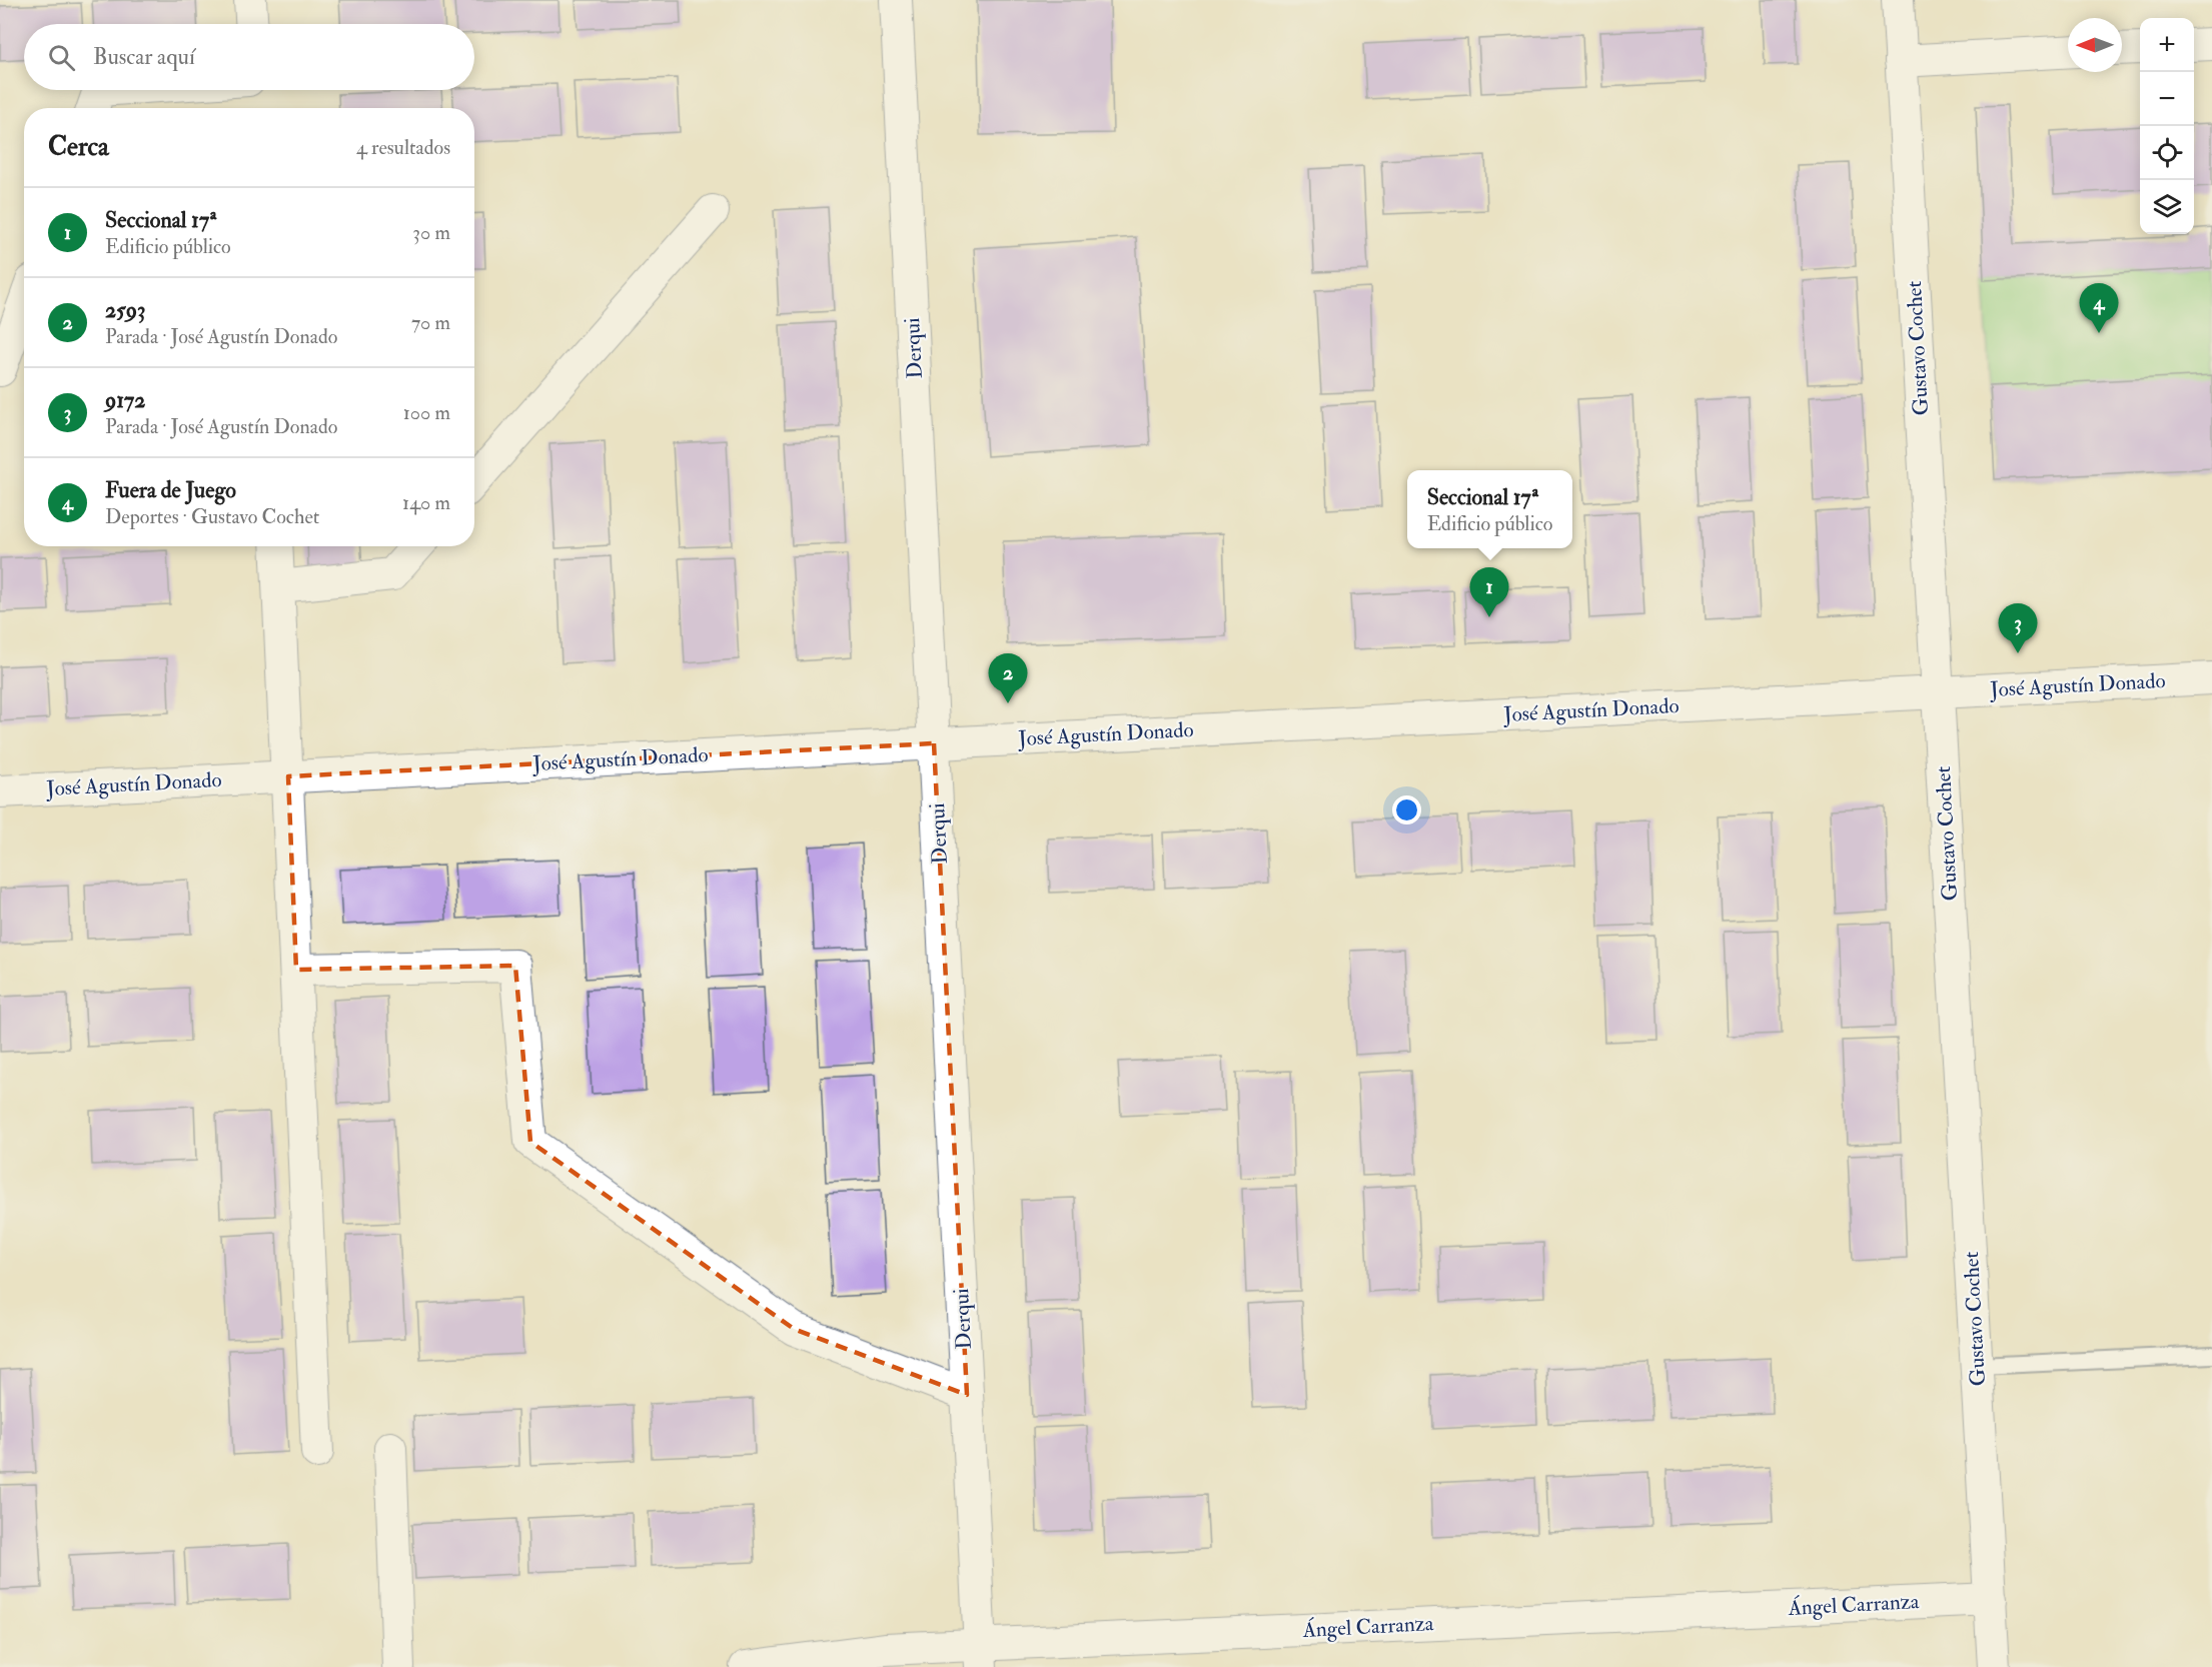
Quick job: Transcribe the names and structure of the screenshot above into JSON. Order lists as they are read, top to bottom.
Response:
{
  "streets": {
    "street": [
      "Derqui",
      "Gustavo Cochet",
      "José Agustín Donado",
      "Ángel Carranza"
    ]
  },
  "crossings": [
    ["Derqui", "José Agustín Donado"],
    ["Derqui", "Ángel Carranza"],
    ["Gustavo Cochet", "José Agustín Donado"],
    ["Gustavo Cochet", "Ángel Carranza"]
  ],
  "north": "left",
  "page": {
    "map_buttons": ["+", "−"],
    "search": "Buscar aquí",
    "heading": ["Cerca", "4 resultados"],
    "list": [
      {
        "mark": "1",
        "name": "Seccional 17ª",
        "note": "Edificio público",
        "value": "30 m"
      },
      {
        "mark": "2",
        "name": "2593",
        "note": "Parada · José Agustín Donado",
        "value": "70 m"
      },
      {
        "mark": "3",
        "name": "9172",
        "note": "Parada · José Agustín Donado",
        "value": "100 m"
      },
      {
        "mark": "4",
        "name": "Fuera de Juego",
        "note": "Deportes · Gustavo Cochet",
        "value": "140 m"
      }
    ],
    "pins": [
      "4",
      "1",
      "3",
      "2"
    ],
    "popup": ["Seccional 17ª", "Edificio público"]
  }
}
